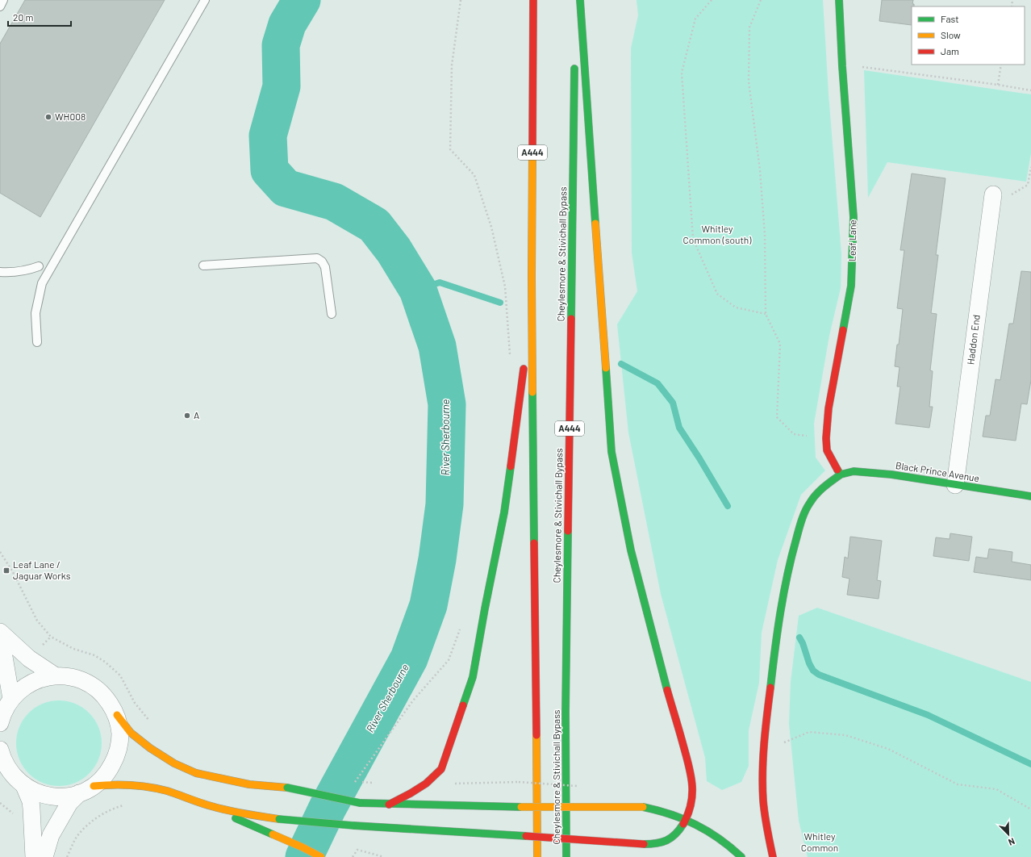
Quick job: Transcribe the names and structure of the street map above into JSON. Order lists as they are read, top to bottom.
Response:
{
  "streets": {
    "main road": [
      "A444",
      "Leaf Lane",
      "Cheylesmore & Stivichall Bypass",
      "Black Prince Avenue"
    ],
    "street": ["Haddon End"]
  },
  "crossings": [
    ["Leaf Lane", "Black Prince Avenue"],
    ["Haddon End", "Black Prince Avenue"]
  ],
  "water": ["River Sherbourne"],
  "parks": ["Whitley Common (south)", "Whitley Common"],
  "places": {
    "other": ["WH008", "A"],
    "transit": ["Leaf Lane / Jaguar Works"]
  },
  "legend": ["Fast", "Slow", "Jam"],
  "scale_bar": "20 m",
  "north": "bottom right"
}
